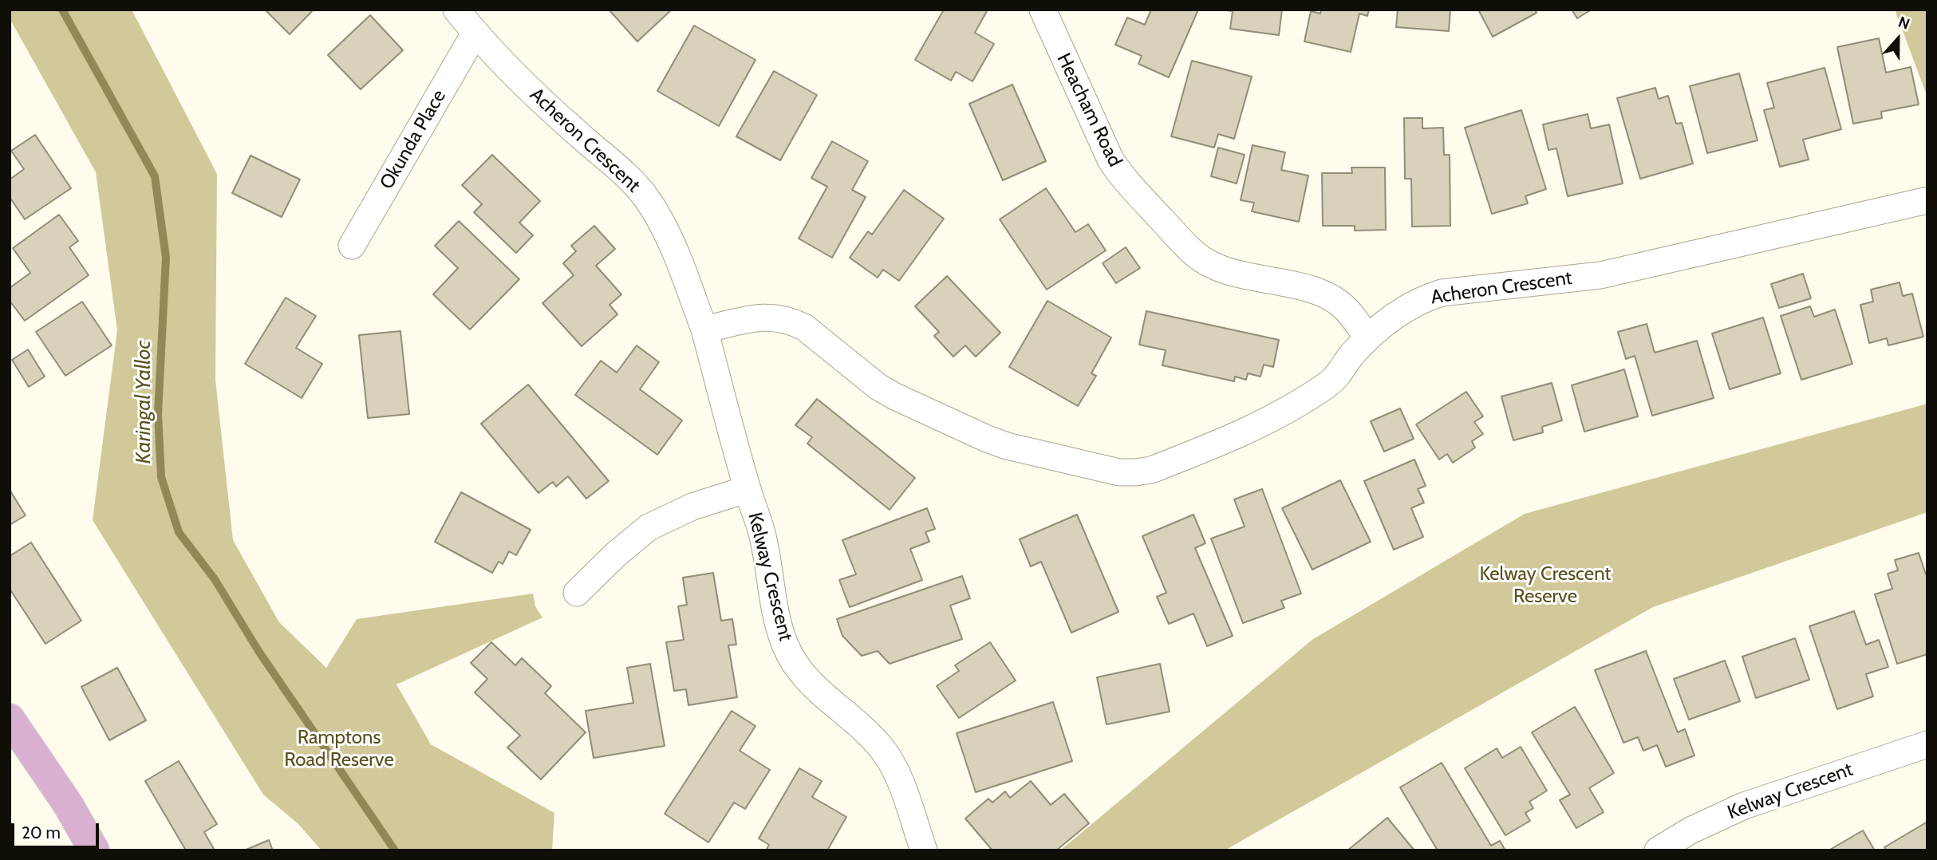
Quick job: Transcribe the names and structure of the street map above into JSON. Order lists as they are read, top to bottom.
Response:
{
  "streets": {
    "street": [
      "Heacham Road",
      "Okunda Place",
      "Acheron Crescent",
      "Kelway Crescent"
    ]
  },
  "crossings": [
    ["Heacham Road", "Acheron Crescent"],
    ["Okunda Place", "Acheron Crescent"],
    ["Acheron Crescent", "Kelway Crescent"]
  ],
  "water": ["Karingal Yalloc"],
  "parks": ["Kelway Crescent Reserve", "Ramptons Road Reserve"],
  "scale_bar": "20 m",
  "north": "top"
}
